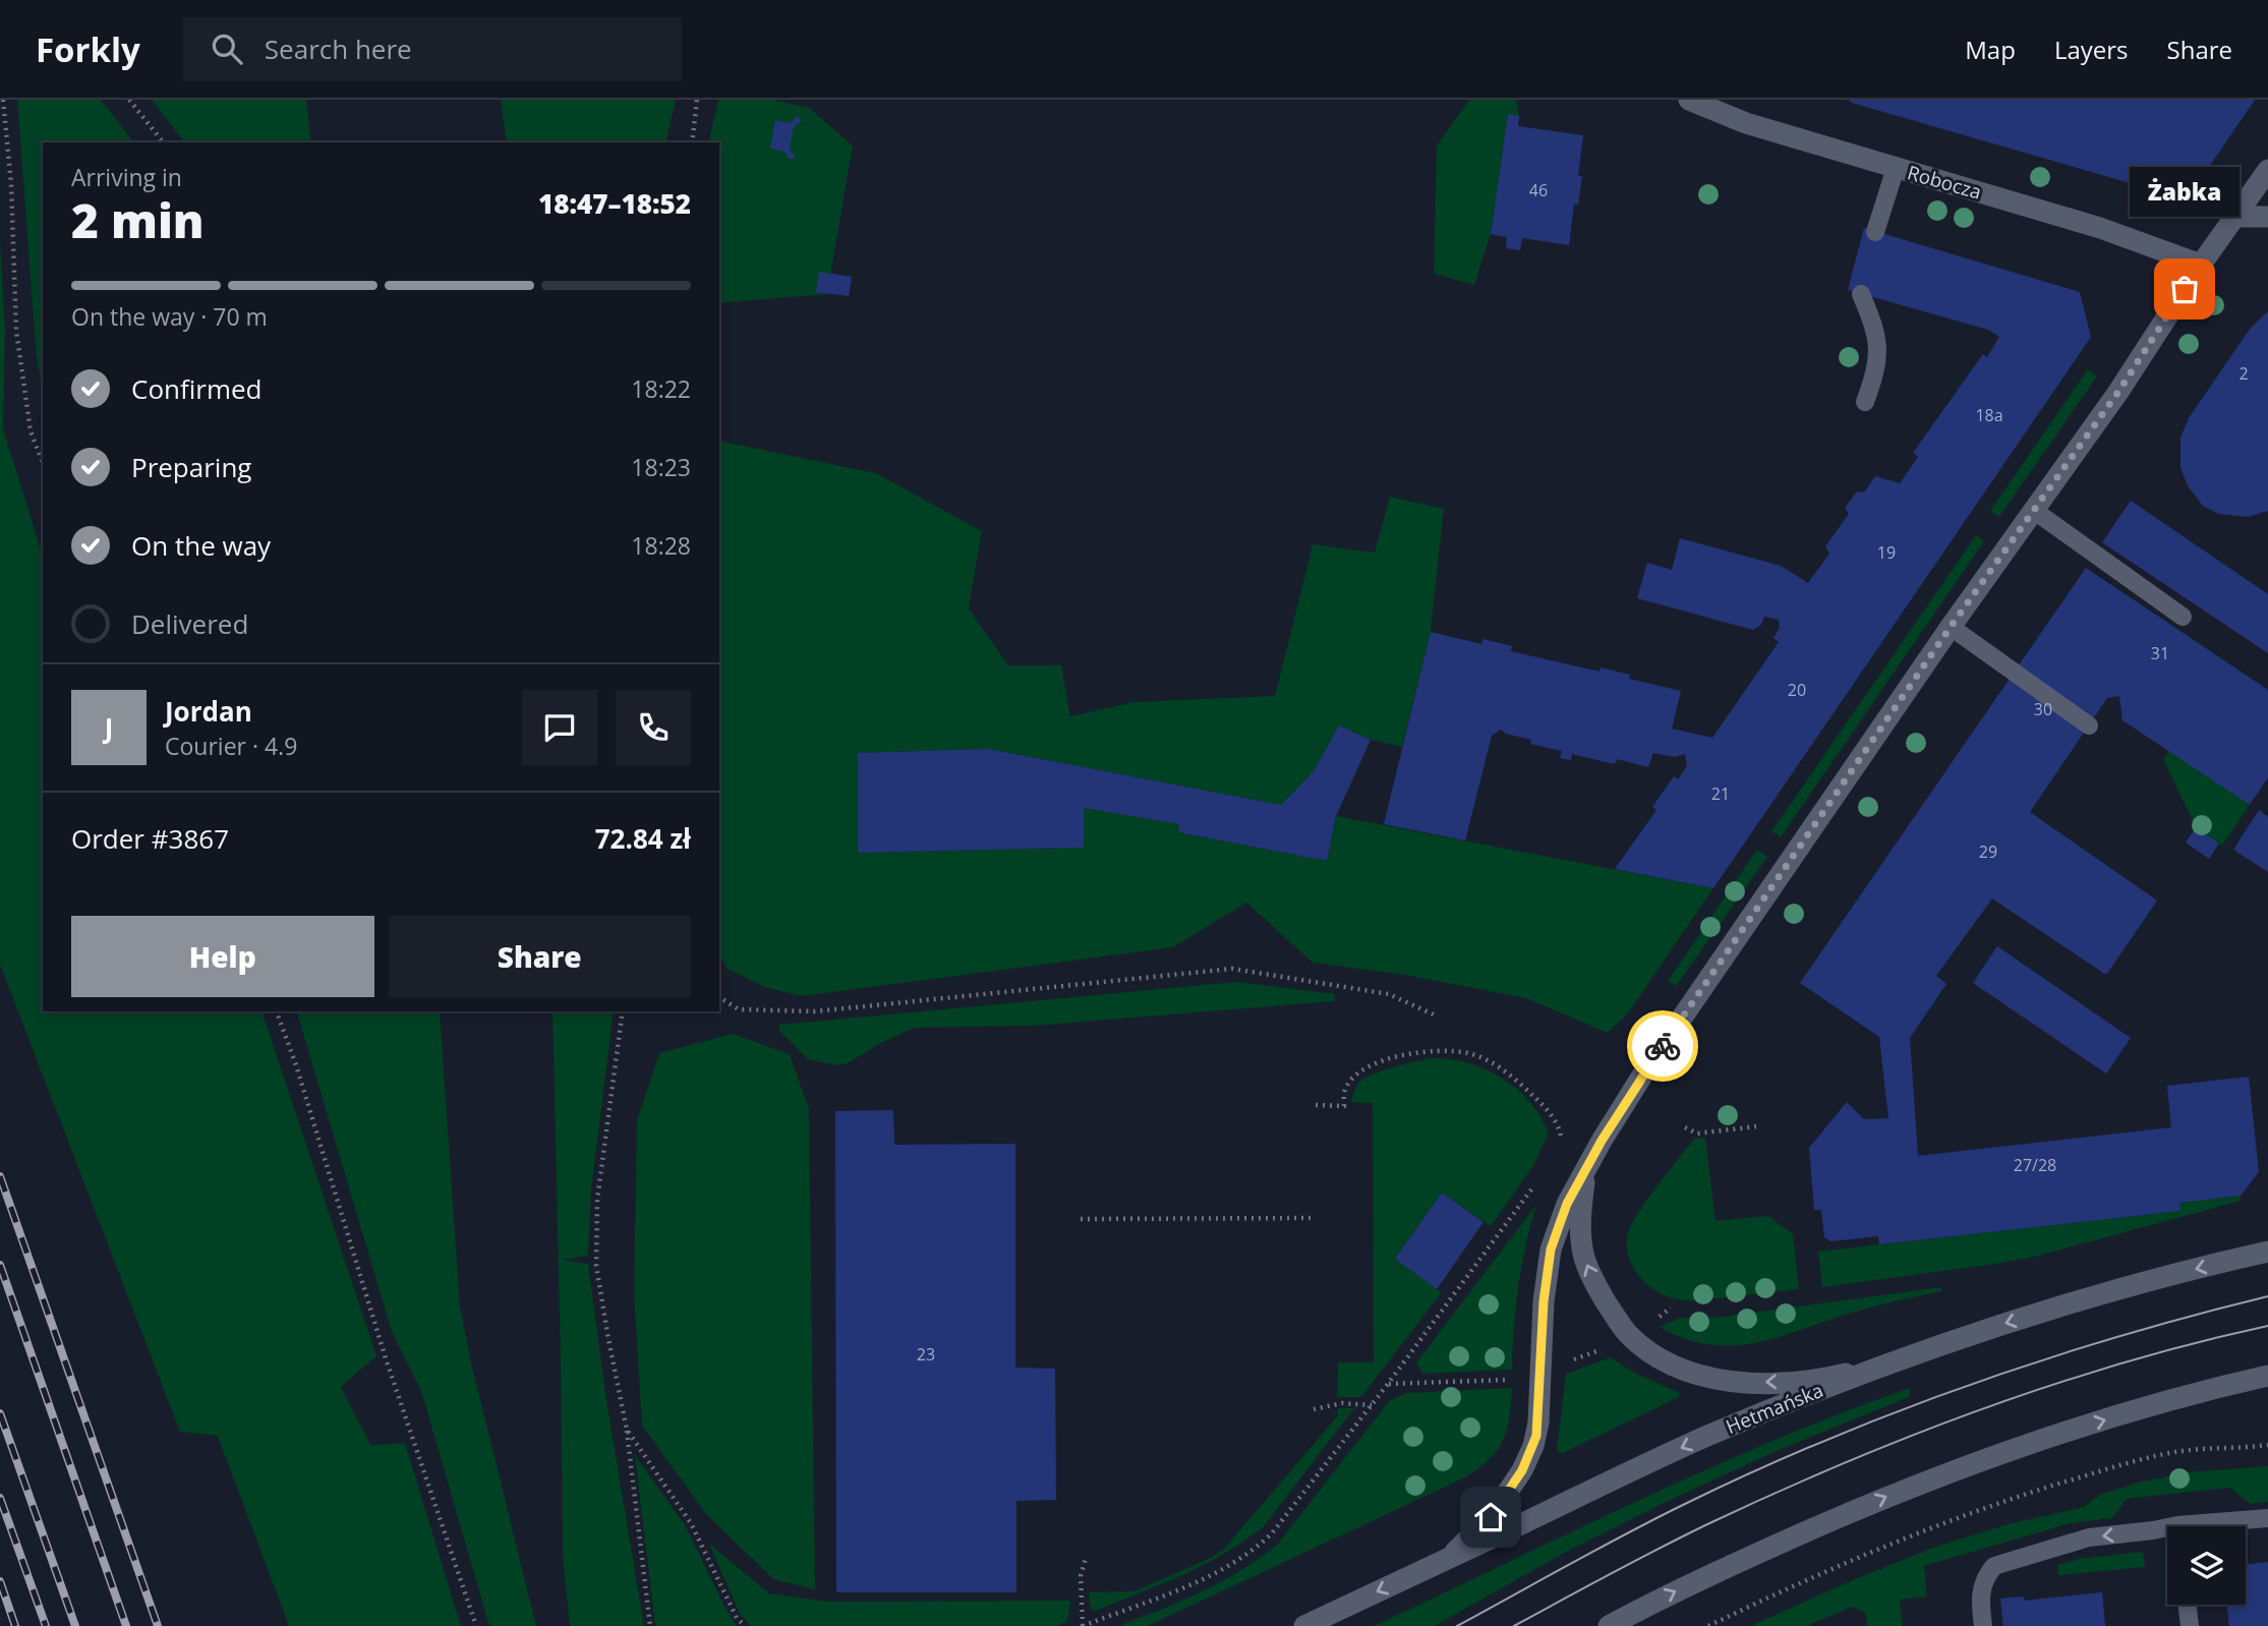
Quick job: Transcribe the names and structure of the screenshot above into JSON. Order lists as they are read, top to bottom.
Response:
{
  "streets": {
    "street": ["Robocza", "Hetmańska"]
  },
  "places": ["Żabka"],
  "house_numbers": [
    "46",
    "2",
    "18a",
    "19",
    "31",
    "20",
    "30",
    "21",
    "29",
    "27/28",
    "23"
  ],
  "page": {
    "header": "Forkly",
    "search": "Search here",
    "nav": ["Map", "Layers", "Share"],
    "heading": ["2 min", "Arriving in", "18:47–18:52"],
    "panel": [
      "Jordan",
      "Courier · 4.9",
      "Order #3867",
      "72.84 zł"
    ],
    "bubble": "Żabka",
    "bar": "On the way · 70 m",
    "list": [
      ["Confirmed", "18:22"],
      ["Preparing", "18:23"],
      ["On the way", "18:28"],
      "Delivered"
    ],
    "round": "J",
    "buttons": ["Help", "Share"]
  }
}
